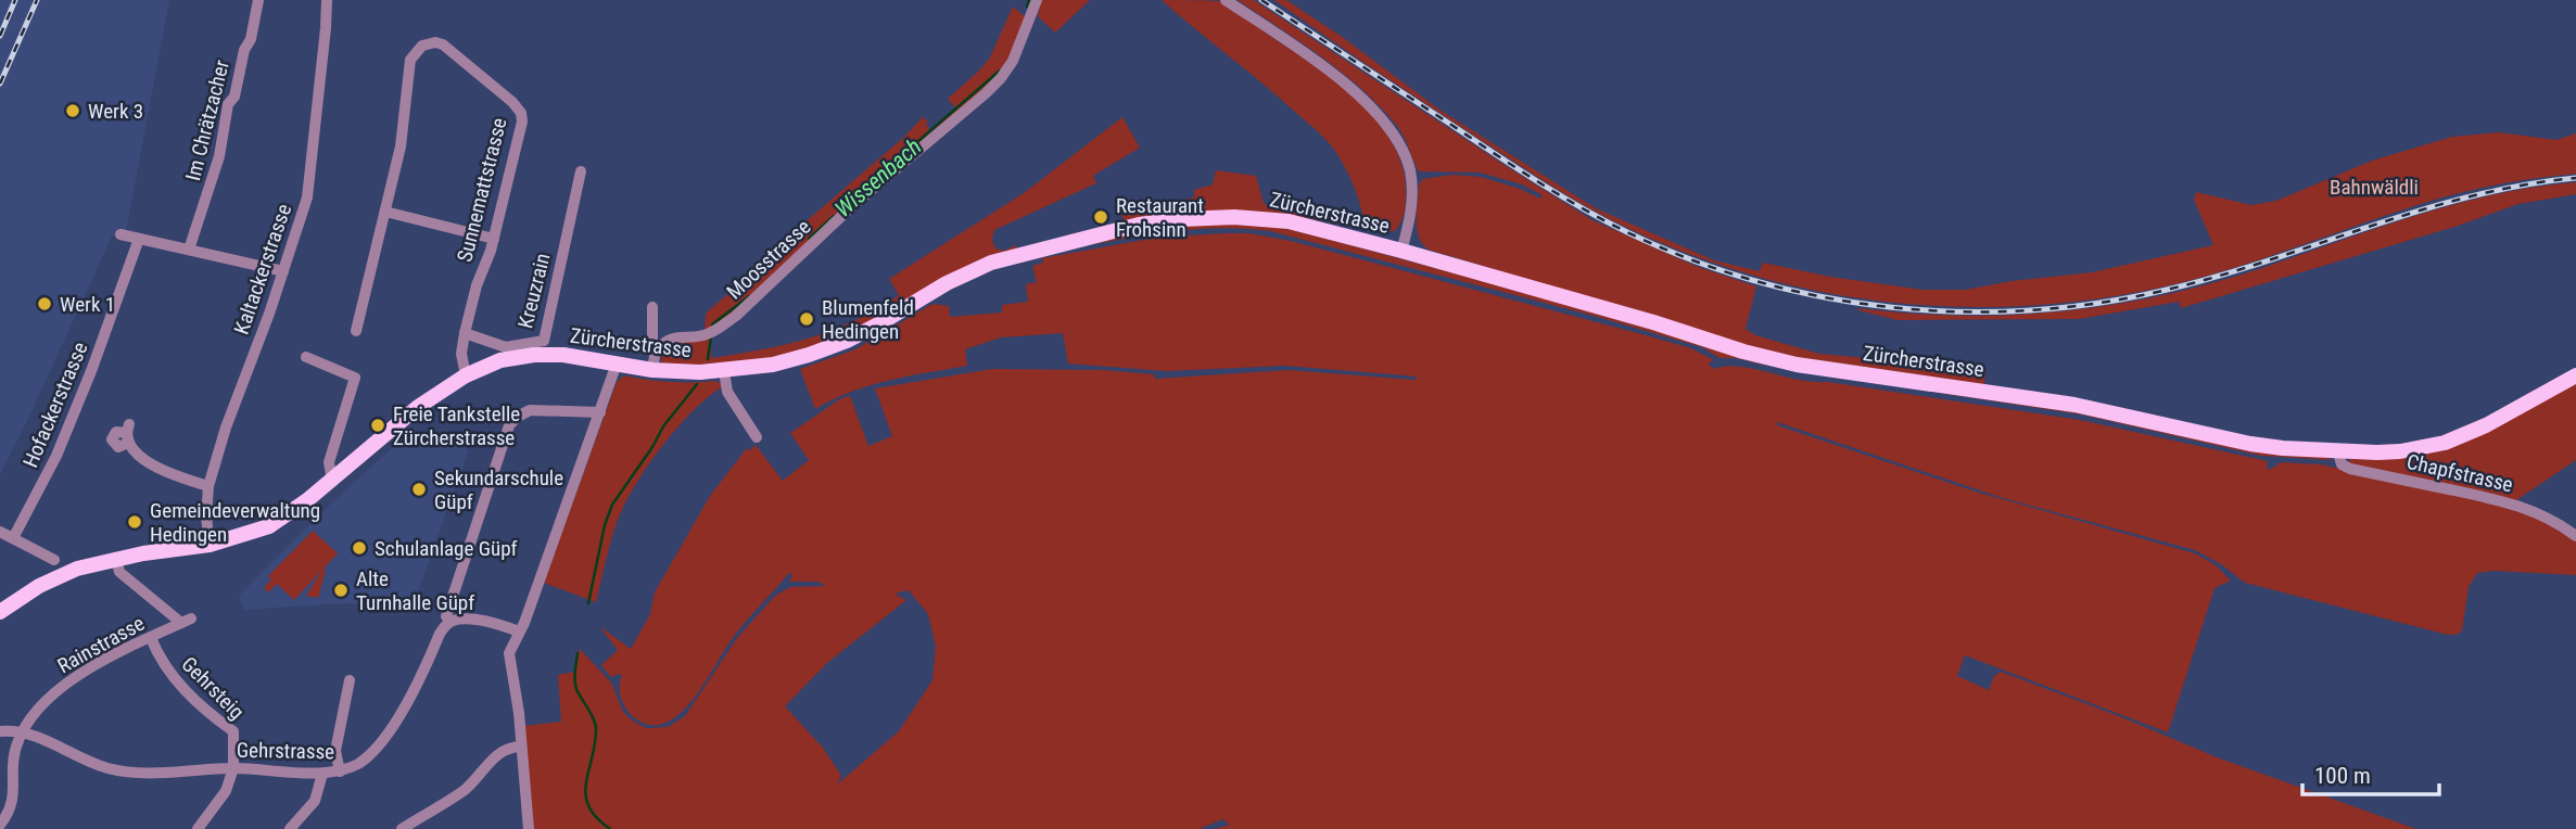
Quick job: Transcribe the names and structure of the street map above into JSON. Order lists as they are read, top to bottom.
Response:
{
  "streets": {
    "main road": ["Zürcherstrasse"],
    "street": [
      "Im Chrätzacher",
      "Sunnemattstrasse",
      "Moosstrasse",
      "Kaltackerstrasse",
      "Kreuzrain",
      "Hofackerstrasse",
      "Chapfstrasse",
      "Rainstrasse",
      "Gehrsteig",
      "Gehrstrasse"
    ]
  },
  "crossings": [
    ["Sunnemattstrasse", "Zürcherstrasse"],
    ["Sunnemattstrasse", "Kreuzrain"],
    ["Zürcherstrasse", "Kaltackerstrasse"],
    ["Zürcherstrasse", "Chapfstrasse"],
    ["Zürcherstrasse", "Rainstrasse"],
    ["Rainstrasse", "Gehrsteig"],
    ["Rainstrasse", "Gehrstrasse"],
    ["Gehrsteig", "Gehrstrasse"]
  ],
  "water": ["Wissenbach"],
  "parks": ["Bahnwäldli"],
  "places": [
    "Werk 3",
    "Restaurant Frohsinn",
    "Werk 1",
    "Blumenfeld Hedingen",
    "Freie Tankstelle Zürcherstrasse",
    "Sekundarschule Güpf",
    "Gemeindeverwaltung Hedingen",
    "Schulanlage Güpf",
    "Alte Turnhalle Güpf"
  ],
  "scale_bar": "100 m"
}
